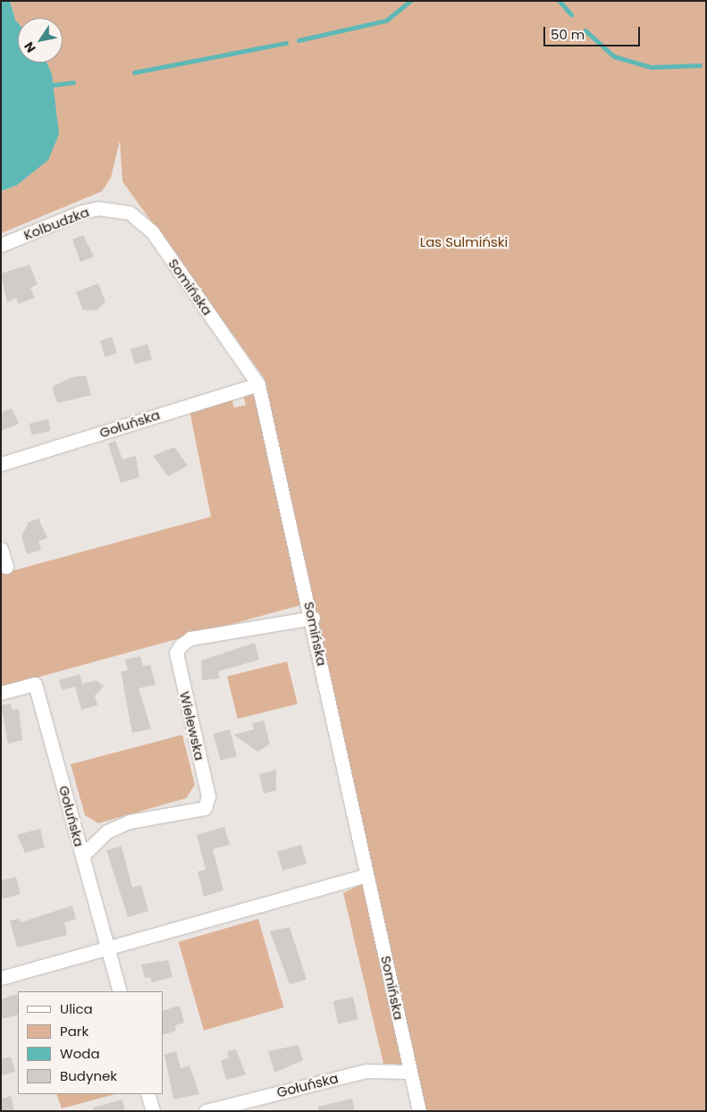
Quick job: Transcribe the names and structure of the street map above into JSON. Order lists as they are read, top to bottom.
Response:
{
  "streets": {
    "street": [
      "Kolbudzka",
      "Somińska",
      "Gołuńska",
      "Wielewska"
    ]
  },
  "crossings": [
    ["Kolbudzka", "Somińska"],
    ["Somińska", "Gołuńska"],
    ["Somińska", "Wielewska"],
    ["Gołuńska", "Wielewska"]
  ],
  "parks": ["Las Sulmiński"],
  "legend": [
    "Ulica",
    "Park",
    "Woda",
    "Budynek"
  ],
  "scale_bar": "50 m",
  "north": "bottom left"
}
